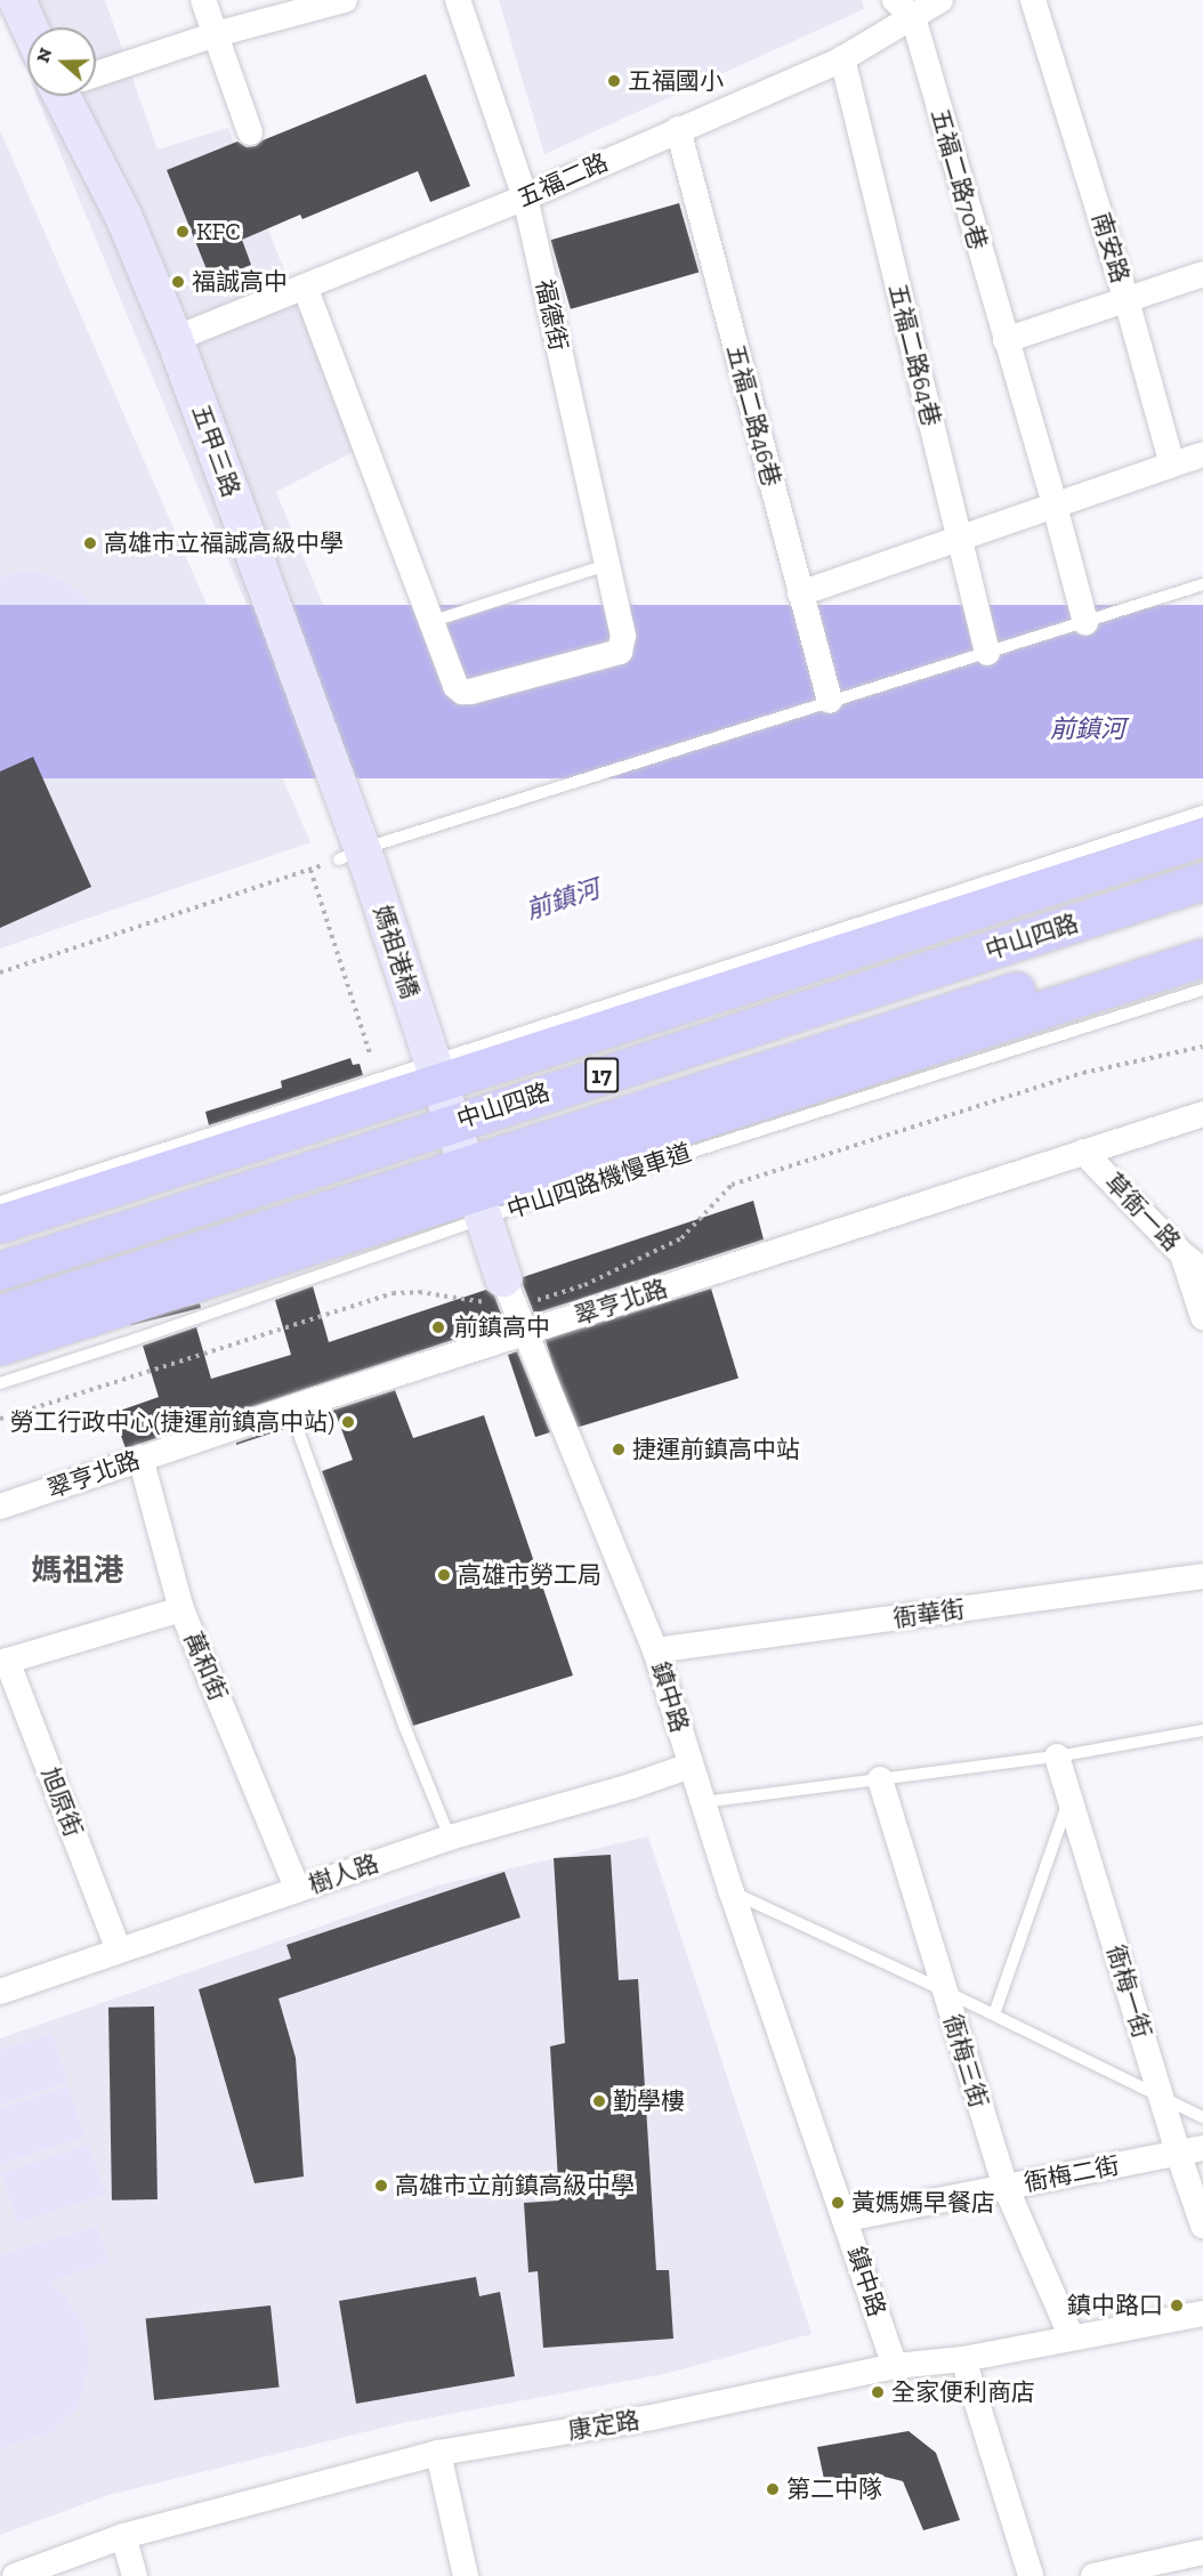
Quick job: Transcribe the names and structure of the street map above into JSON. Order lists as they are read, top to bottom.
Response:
{
  "streets": {
    "main road": [
      "五甲三路",
      "中山四路",
      "媽祖港橋",
      "17",
      "鎮中路"
    ],
    "street": [
      "五福二路70巷",
      "五福二路",
      "南安路",
      "福德街",
      "五福二路64巷",
      "五福二路46巷",
      "草衙一路",
      "翠亨北路",
      "衙華街",
      "萬和街",
      "旭原街",
      "樹人路",
      "衙梅一街",
      "衙梅三街",
      "衙梅二街",
      "康定路"
    ],
    "lane": ["中山四路機慢車道"]
  },
  "crossings": [
    ["五福二路70巷", "五福二路"],
    ["五福二路", "福德街"],
    ["五福二路", "五福二路64巷"],
    ["五福二路", "五福二路46巷"],
    ["五福二路", "五甲三路"],
    ["五甲三路", "媽祖港橋"],
    ["中山四路", "媽祖港橋"],
    ["中山四路", "中山四路機慢車道"],
    ["中山四路", "鎮中路"],
    ["媽祖港橋", "鎮中路"],
    ["中山四路機慢車道", "鎮中路"],
    ["草衙一路", "翠亨北路"],
    ["翠亨北路", "鎮中路"],
    ["衙華街", "鎮中路"],
    ["萬和街", "旭原街"],
    ["萬和街", "樹人路"],
    ["鎮中路", "樹人路"],
    ["鎮中路", "衙梅二街"],
    ["鎮中路", "康定路"],
    ["旭原街", "樹人路"],
    ["衙梅一街", "衙梅二街"],
    ["衙梅三街", "衙梅二街"],
    ["衙梅三街", "康定路"]
  ],
  "districts": ["媽祖港"],
  "water": ["前鎮河"],
  "places": [
    "五福國小",
    "KFC",
    "福誠高中",
    "高雄市立福誠高級中學",
    "前鎮高中",
    "勞工行政中心(捷運前鎮高中站)",
    "捷運前鎮高中站",
    "高雄市勞工局",
    "勤學樓",
    "高雄市立前鎮高級中學",
    "黃媽媽早餐店",
    "鎮中路口",
    "全家便利商店",
    "第二中隊"
  ],
  "north": "left"
}
